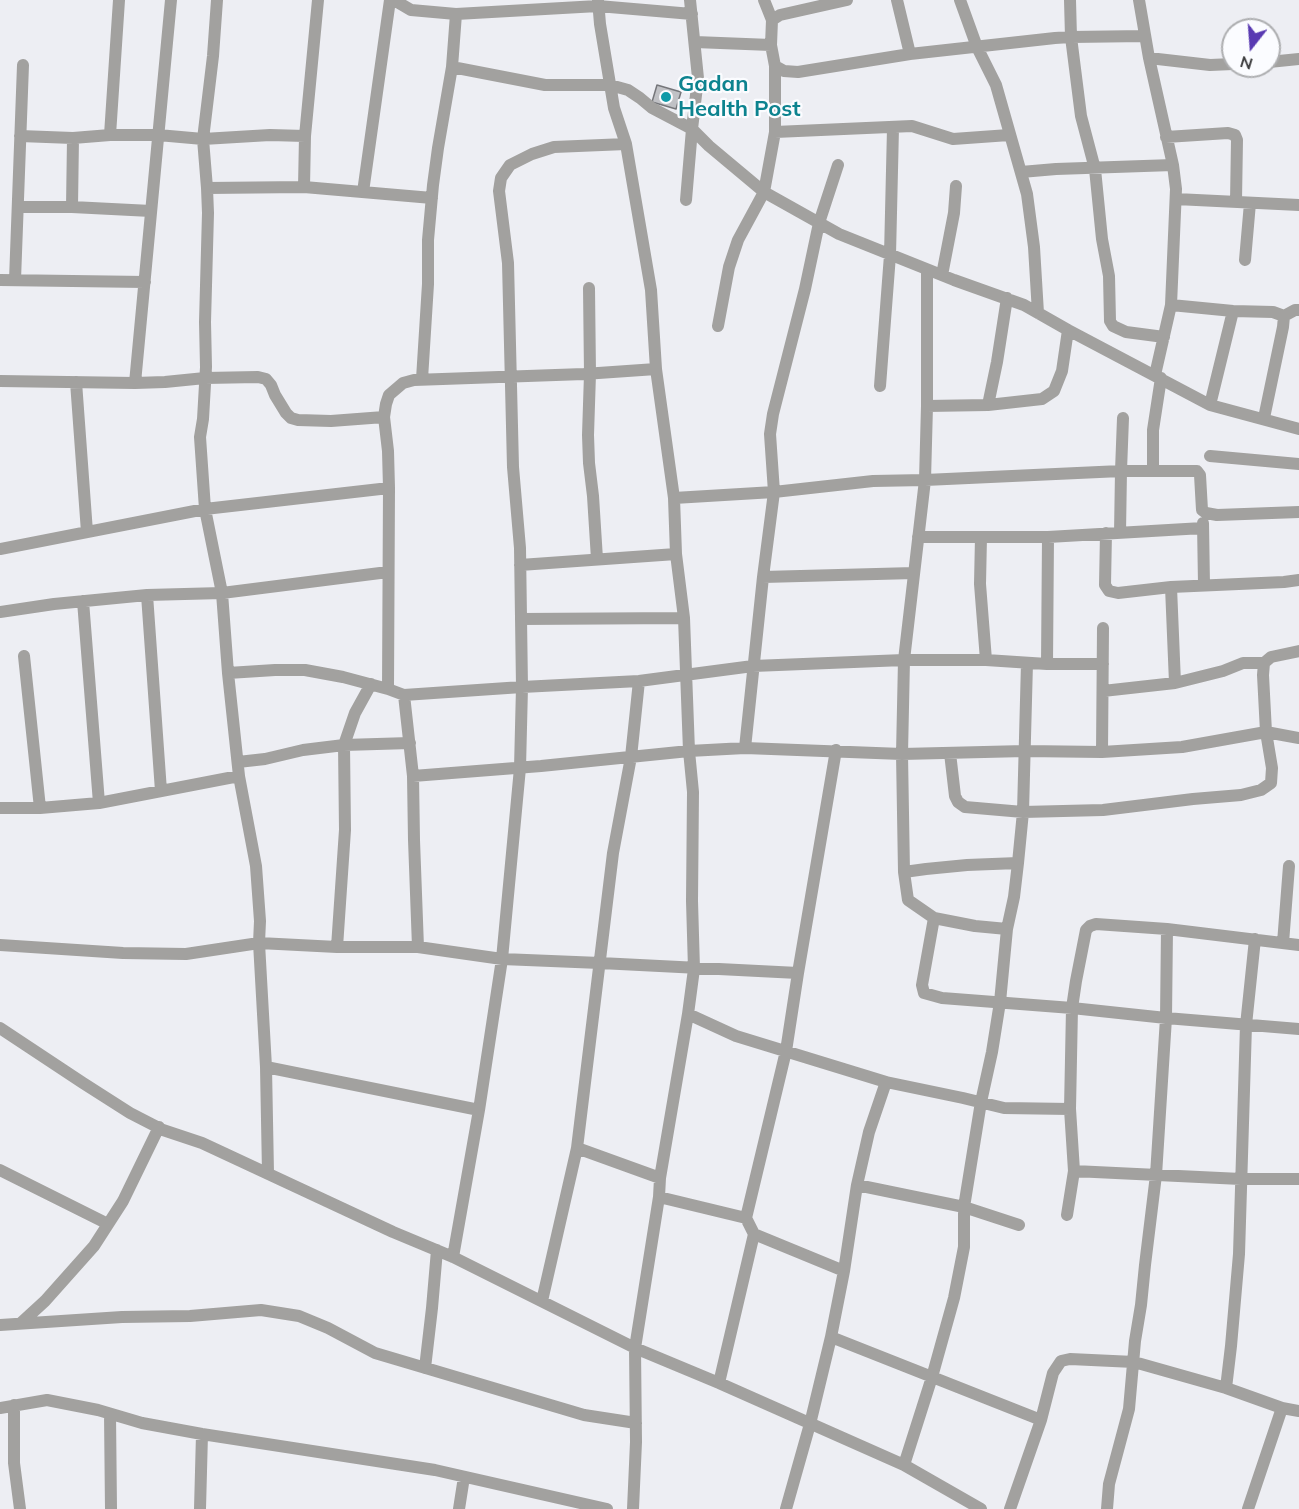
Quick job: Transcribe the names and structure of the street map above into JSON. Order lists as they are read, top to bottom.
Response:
{
  "places": ["Gadan Health Post"],
  "north": "bottom"
}
